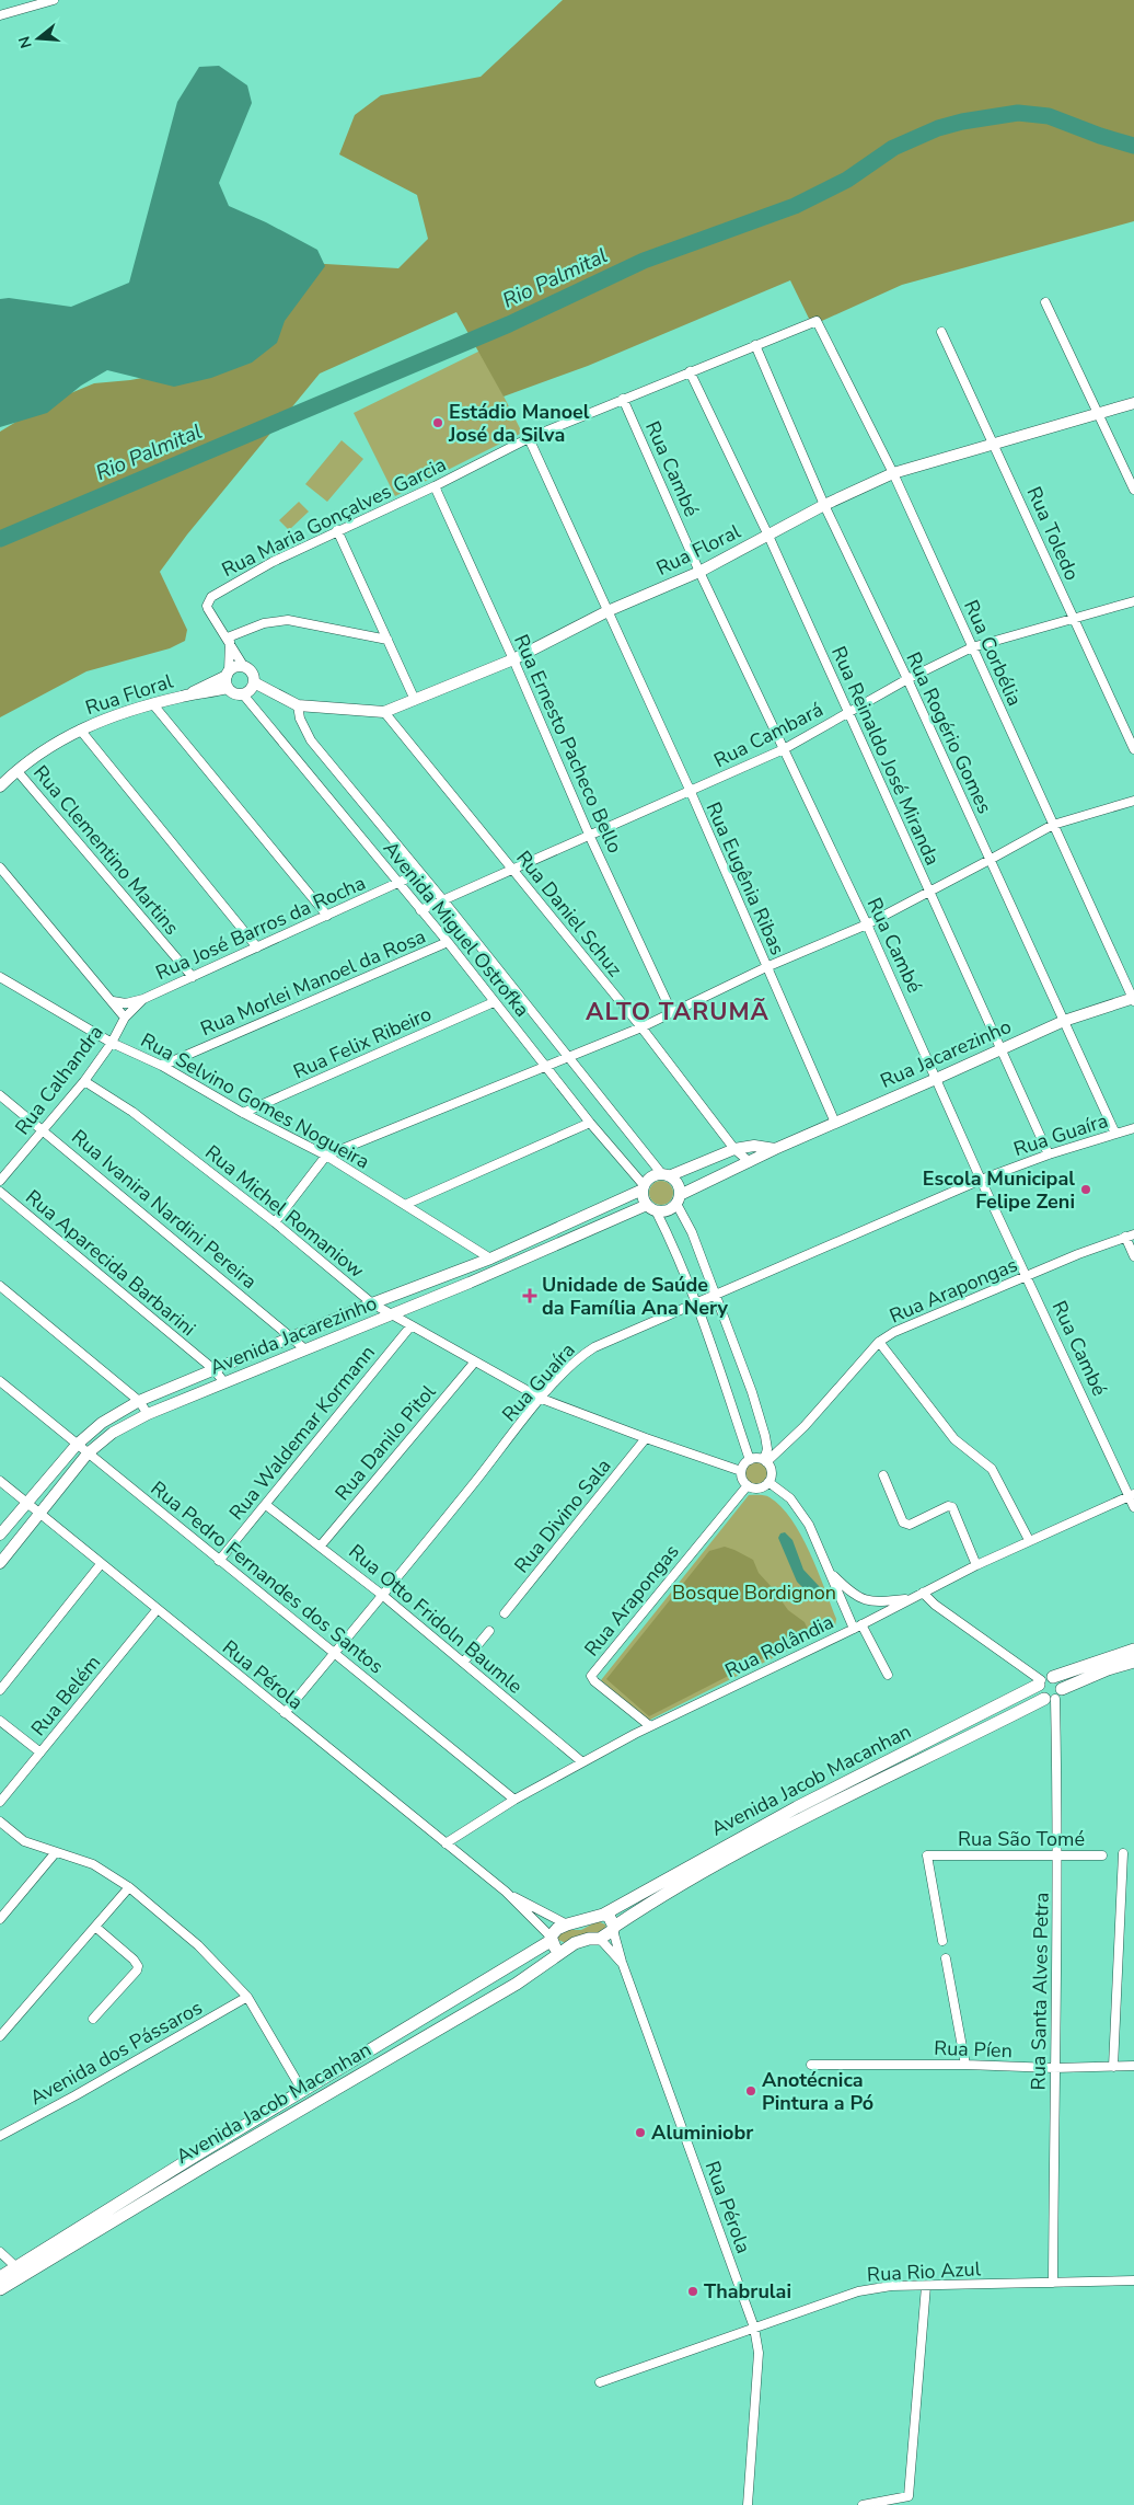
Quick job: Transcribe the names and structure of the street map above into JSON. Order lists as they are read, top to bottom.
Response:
{
  "streets": {
    "main road": ["Avenida Jacob Macanhan"],
    "street": [
      "Rua Cambé",
      "Rua Maria Gonçalves Garcia",
      "Rua Toledo",
      "Rua Floral",
      "Rua Corbélia",
      "Rua Rogério Gomes",
      "Rua Cambará",
      "Rua Ernesto Pacheco Bello",
      "Rua Reinaldo José Miranda",
      "Rua Clementino Martins",
      "Rua Eugênia Ribas",
      "Rua Daniel Schuz",
      "Rua José Barros da Rocha",
      "Avenida Miguel Ostrofka",
      "Rua Morlei Manoel da Rosa",
      "Rua Felix Ribeiro",
      "Rua Jacarezinho",
      "Rua Calhandra",
      "Rua Selvino Gomes Nogueira",
      "Rua Guaíra",
      "Rua Ivanira Nardini Pereira",
      "Rua Michel Romaniow",
      "Rua Aparecida Barbarini",
      "Rua Arapongas",
      "Avenida Jacarezinho",
      "Rua Waldemar Kormann",
      "Rua Danilo Pitol",
      "Rua Divino Sala",
      "Rua Pedro Fernandes dos Santos",
      "Rua Otto Fridoln Baumle",
      "Rua Rolândia",
      "Rua Pérola",
      "Rua Belém",
      "Rua São Tomé",
      "Rua Santa Alves Petra",
      "Rua Píen",
      "Avenida dos Pássaros",
      "Rua Rio Azul"
    ]
  },
  "crossings": [
    ["Rua Cambé", "Rua Maria Gonçalves Garcia"],
    ["Rua Cambé", "Rua Floral"],
    ["Rua Cambé", "Rua Cambará"],
    ["Rua Cambé", "Rua Jacarezinho"],
    ["Rua Cambé", "Rua Guaíra"],
    ["Rua Cambé", "Rua Arapongas"],
    ["Rua Cambé", "Rua Rolândia"],
    ["Rua Maria Gonçalves Garcia", "Rua Corbélia"],
    ["Rua Maria Gonçalves Garcia", "Rua Rogério Gomes"],
    ["Rua Maria Gonçalves Garcia", "Rua Ernesto Pacheco Bello"],
    ["Rua Maria Gonçalves Garcia", "Rua Reinaldo José Miranda"],
    ["Rua Maria Gonçalves Garcia", "Rua Eugênia Ribas"],
    ["Rua Toledo", "Rua Floral"],
    ["Rua Toledo", "Rua Cambará"],
    ["Rua Floral", "Rua Corbélia"],
    ["Rua Floral", "Rua Rogério Gomes"],
    ["Rua Floral", "Rua Ernesto Pacheco Bello"],
    ["Rua Floral", "Rua Reinaldo José Miranda"],
    ["Rua Floral", "Rua Clementino Martins"],
    ["Rua Floral", "Rua Eugênia Ribas"],
    ["Rua Floral", "Rua Daniel Schuz"],
    ["Rua Floral", "Avenida Miguel Ostrofka"],
    ["Rua Corbélia", "Rua Cambará"],
    ["Rua Corbélia", "Rua Jacarezinho"],
    ["Rua Rogério Gomes", "Rua Cambará"],
    ["Rua Rogério Gomes", "Rua Jacarezinho"],
    ["Rua Rogério Gomes", "Rua Guaíra"],
    ["Rua Cambará", "Rua Ernesto Pacheco Bello"],
    ["Rua Cambará", "Rua Reinaldo José Miranda"],
    ["Rua Cambará", "Rua Eugênia Ribas"],
    ["Rua Cambará", "Rua Daniel Schuz"],
    ["Rua Cambará", "Avenida Miguel Ostrofka"],
    ["Rua Reinaldo José Miranda", "Rua Jacarezinho"],
    ["Rua Reinaldo José Miranda", "Rua Guaíra"],
    ["Rua Clementino Martins", "Rua José Barros da Rocha"],
    ["Rua Eugênia Ribas", "Rua Jacarezinho"],
    ["Rua Daniel Schuz", "Rua Jacarezinho"],
    ["Rua José Barros da Rocha", "Avenida Miguel Ostrofka"],
    ["Rua José Barros da Rocha", "Rua Calhandra"],
    ["Avenida Miguel Ostrofka", "Rua Morlei Manoel da Rosa"],
    ["Avenida Miguel Ostrofka", "Rua Felix Ribeiro"],
    ["Avenida Miguel Ostrofka", "Rua Jacarezinho"],
    ["Avenida Miguel Ostrofka", "Avenida Jacarezinho"],
    ["Rua Morlei Manoel da Rosa", "Rua Selvino Gomes Nogueira"],
    ["Rua Felix Ribeiro", "Rua Selvino Gomes Nogueira"],
    ["Rua Jacarezinho", "Avenida Jacarezinho"],
    ["Rua Calhandra", "Rua Selvino Gomes Nogueira"],
    ["Rua Calhandra", "Rua Ivanira Nardini Pereira"],
    ["Rua Calhandra", "Rua Michel Romaniow"],
    ["Rua Selvino Gomes Nogueira", "Avenida Jacarezinho"],
    ["Rua Guaíra", "Rua Michel Romaniow"],
    ["Rua Guaíra", "Rua Pedro Fernandes dos Santos"],
    ["Rua Guaíra", "Rua Otto Fridoln Baumle"],
    ["Rua Guaíra", "Rua Pérola"],
    ["Rua Ivanira Nardini Pereira", "Avenida Jacarezinho"],
    ["Rua Michel Romaniow", "Rua Arapongas"],
    ["Rua Michel Romaniow", "Avenida Jacarezinho"],
    ["Rua Michel Romaniow", "Rua Waldemar Kormann"],
    ["Rua Michel Romaniow", "Rua Danilo Pitol"],
    ["Rua Michel Romaniow", "Rua Divino Sala"],
    ["Rua Aparecida Barbarini", "Avenida Jacarezinho"],
    ["Rua Arapongas", "Rua Rolândia"],
    ["Avenida Jacarezinho", "Rua Pedro Fernandes dos Santos"],
    ["Avenida Jacarezinho", "Rua Pérola"],
    ["Rua Waldemar Kormann", "Rua Pedro Fernandes dos Santos"],
    ["Rua Waldemar Kormann", "Rua Otto Fridoln Baumle"],
    ["Rua Danilo Pitol", "Rua Otto Fridoln Baumle"],
    ["Rua Pedro Fernandes dos Santos", "Rua Rolândia"],
    ["Rua Otto Fridoln Baumle", "Rua Rolândia"],
    ["Rua Rolândia", "Rua Pérola"],
    ["Rua Pérola", "Rua Belém"],
    ["Rua Pérola", "Avenida Jacob Macanhan"],
    ["Rua Pérola", "Rua Rio Azul"],
    ["Avenida Jacob Macanhan", "Rua Santa Alves Petra"],
    ["Rua São Tomé", "Rua Santa Alves Petra"],
    ["Rua Santa Alves Petra", "Rua Píen"],
    ["Rua Santa Alves Petra", "Rua Rio Azul"]
  ],
  "districts": ["ALTO TARUMÃ"],
  "water": ["Rio Palmital"],
  "parks": ["Bosque Bordignon"],
  "places": {
    "other": [
      "Estádio Manoel José da Silva",
      "Escola Municipal Felipe Zeni",
      "Anotécnica Pintura a Pó",
      "Aluminiobr",
      "Thabrulai"
    ],
    "health": ["Unidade de Saúde da Família Ana Nery"]
  },
  "north": "left"
}
